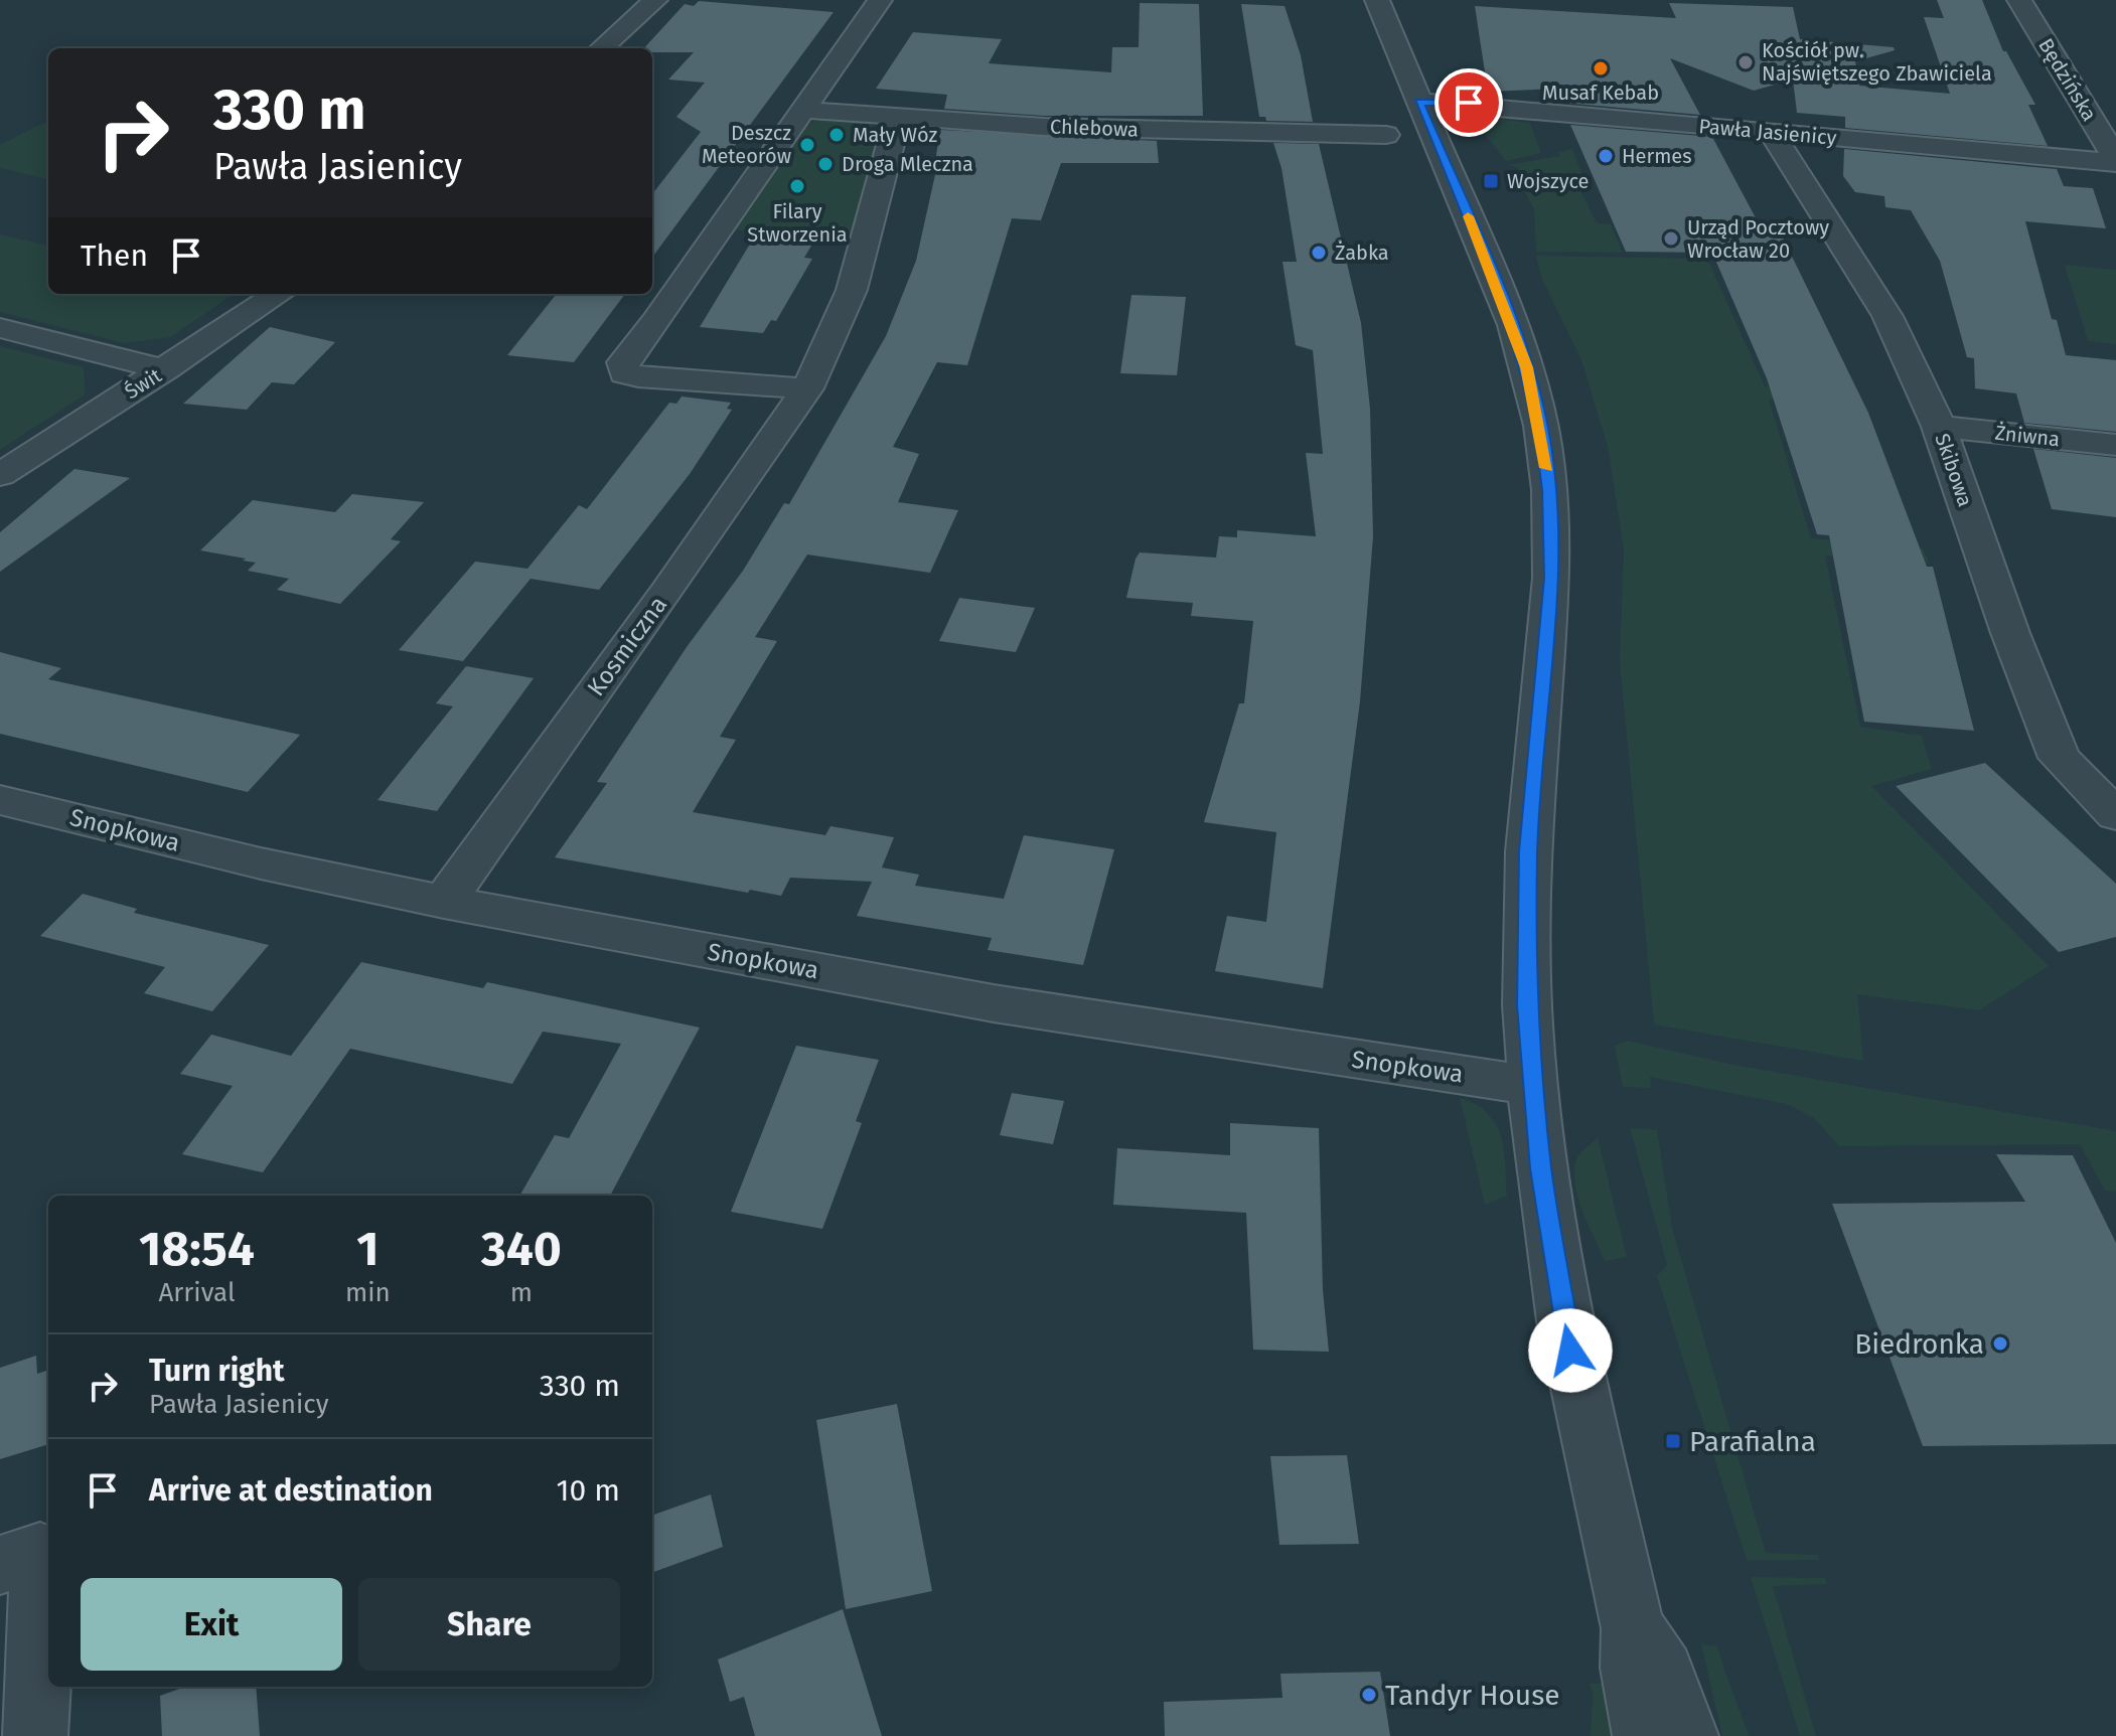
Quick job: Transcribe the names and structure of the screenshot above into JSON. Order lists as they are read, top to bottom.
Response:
{
  "streets": {
    "street": [
      "Będzińska",
      "Chlebowa",
      "Pawła Jasienicy",
      "Świt",
      "Żniwna",
      "Skibowa",
      "Kosmiczna",
      "Snopkowa"
    ]
  },
  "crossings": [
    ["Będzińska", "Pawła Jasienicy"],
    ["Chlebowa", "Kosmiczna"],
    ["Pawła Jasienicy", "Skibowa"],
    ["Żniwna", "Skibowa"],
    ["Kosmiczna", "Snopkowa"]
  ],
  "places": {
    "other": [
      "Kościół pw. Najświętszego Zbawiciela",
      "Musaf Kebab",
      "Mały Wóz",
      "Deszcz Meteorów",
      "Hermes",
      "Droga Mleczna",
      "Filary Stworzenia",
      "Urząd Pocztowy Wrocław 20",
      "Żabka",
      "Biedronka",
      "Tandyr House"
    ],
    "transit": ["Wojszyce", "Parafialna"]
  },
  "page": {
    "turn": ["330 m", "Pawła Jasienicy"],
    "then": "Then",
    "eta": [
      "18:54",
      "Arrival",
      "1",
      "min",
      "340",
      "m"
    ],
    "list": [
      {
        "name": "Turn right",
        "note": "Pawła Jasienicy",
        "value": "330 m"
      },
      {
        "name": "Arrive at destination",
        "value": "10 m"
      }
    ],
    "buttons": ["Exit", "Share"]
  }
}
